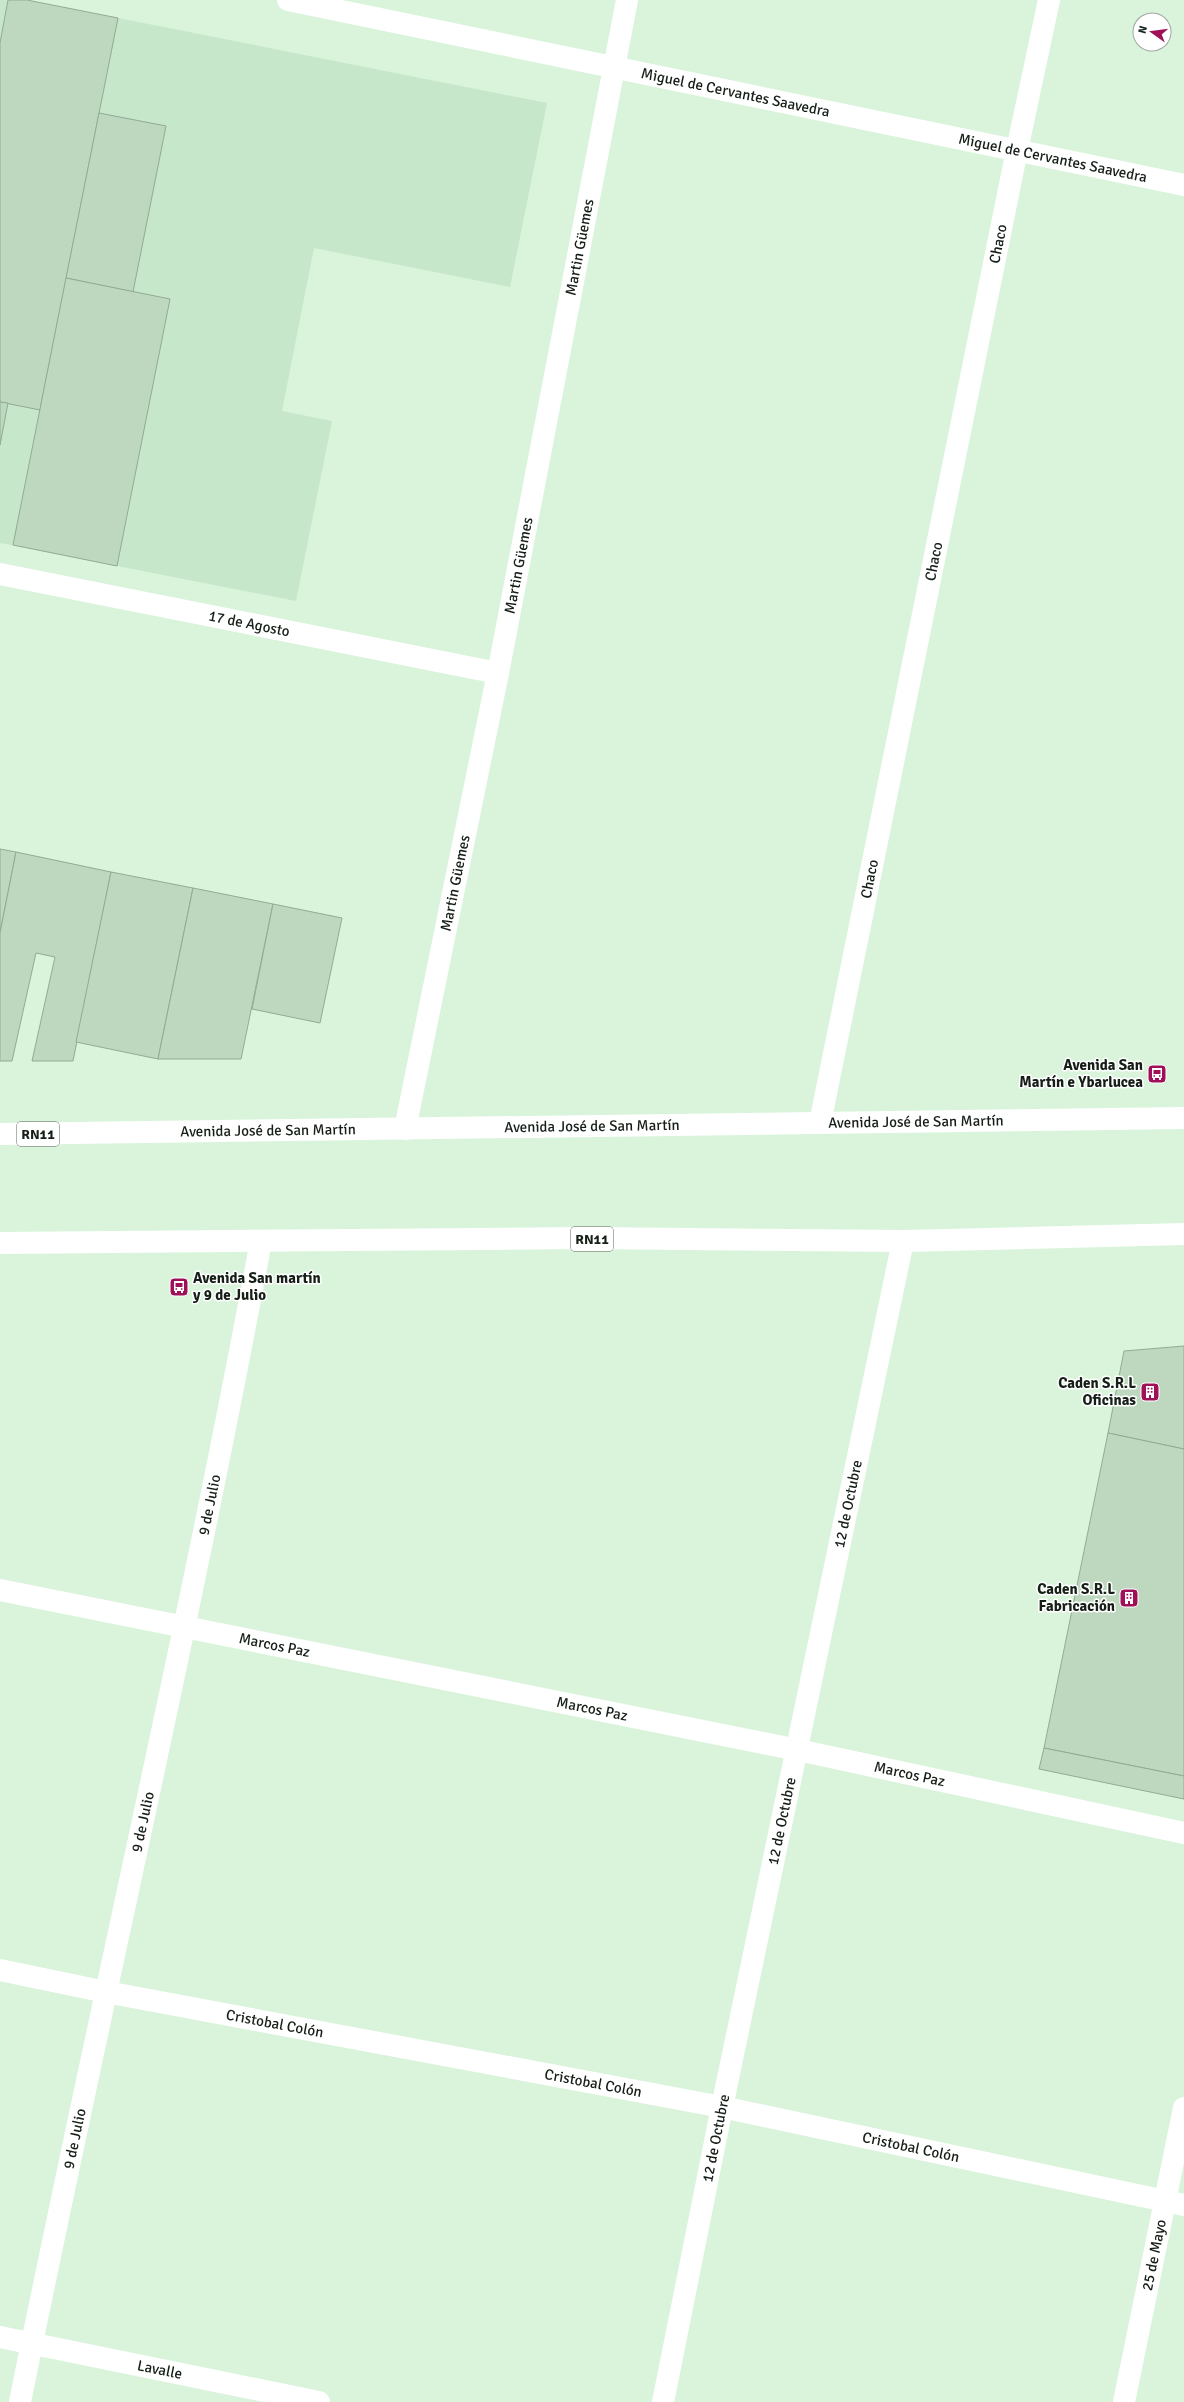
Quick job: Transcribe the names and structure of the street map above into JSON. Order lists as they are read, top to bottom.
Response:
{
  "streets": {
    "street": [
      "Miguel de Cervantes Saavedra",
      "Chaco",
      "Martin Güemes",
      "17 de Agosto",
      "Avenida José de San Martín",
      "RN11",
      "12 de Octubre",
      "9 de Julio",
      "Marcos Paz",
      "Cristobal Colón",
      "25 de Mayo",
      "Lavalle"
    ]
  },
  "crossings": [
    ["Miguel de Cervantes Saavedra", "Chaco"],
    ["Miguel de Cervantes Saavedra", "Martin Güemes"],
    ["Chaco", "Avenida José de San Martín"],
    ["Martin Güemes", "17 de Agosto"],
    ["Martin Güemes", "Avenida José de San Martín"],
    ["RN11", "12 de Octubre"],
    ["RN11", "9 de Julio"],
    ["12 de Octubre", "Marcos Paz"],
    ["12 de Octubre", "Cristobal Colón"],
    ["9 de Julio", "Marcos Paz"],
    ["9 de Julio", "Cristobal Colón"],
    ["9 de Julio", "Lavalle"],
    ["Cristobal Colón", "25 de Mayo"]
  ],
  "places": {
    "bus stop": ["Avenida San Martín e Ybarlucea", "Avenida San martín y 9 de Julio"],
    "building": ["Caden S.R.L Oficinas", "Caden S.R.L Fabricación"]
  },
  "north": "left"
}
